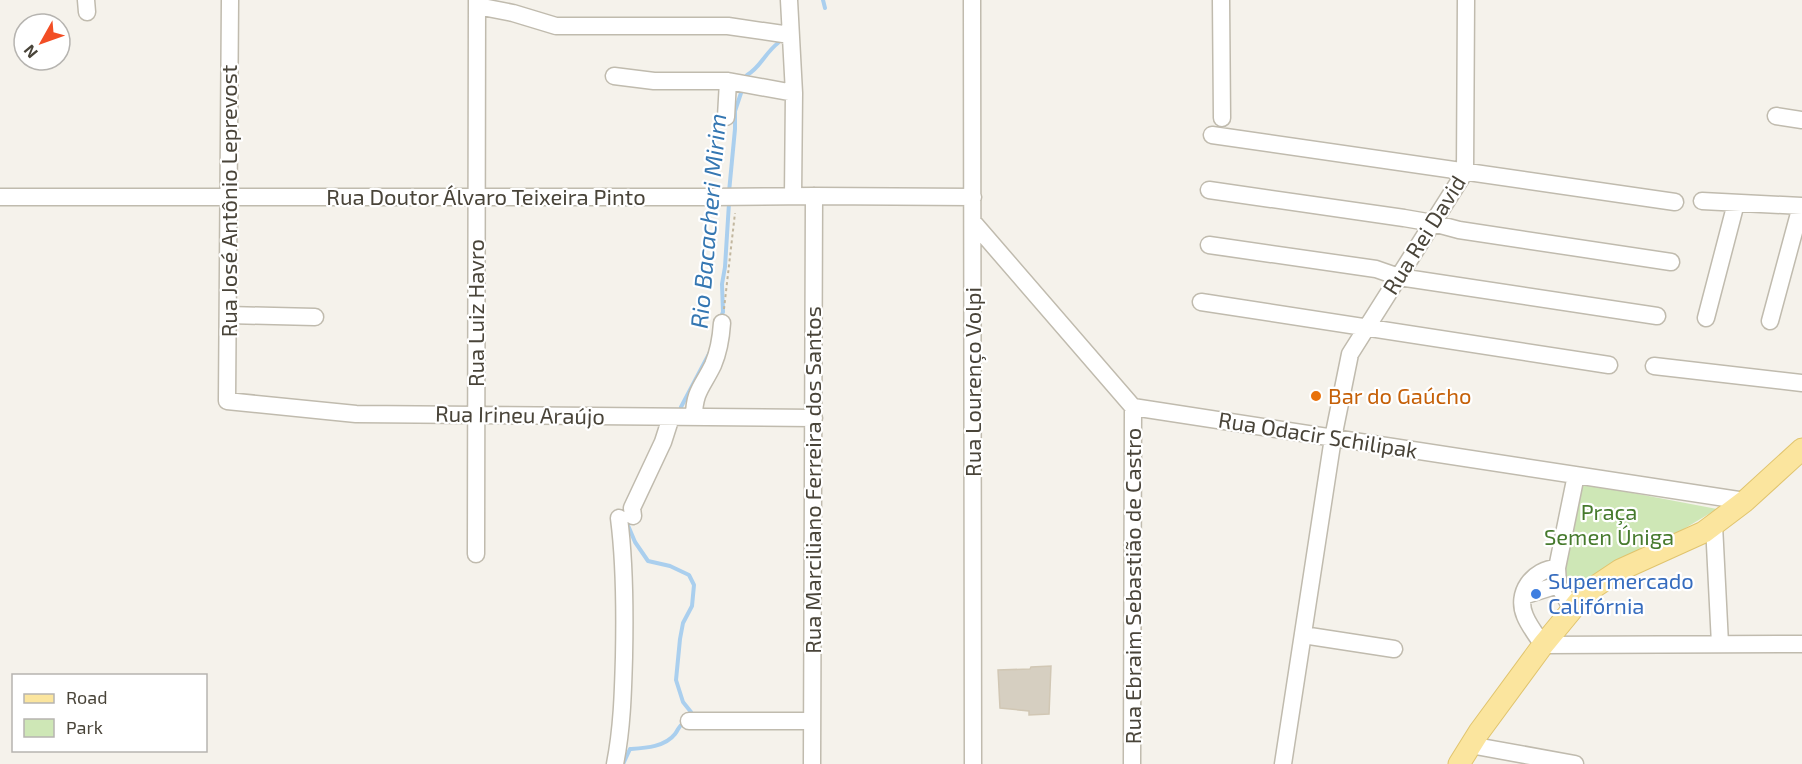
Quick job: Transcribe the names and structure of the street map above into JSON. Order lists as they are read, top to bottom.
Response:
{
  "streets": {
    "street": [
      "Rua Doutor Álvaro Teixeira Pinto",
      "Rua José Antônio Leprevost",
      "Rua Rei David",
      "Rua Luiz Havro",
      "Rua Lourenço Volpi",
      "Rua Irineu Araújo",
      "Rua Odacir Schilipak",
      "Rua Marciliano Ferreira dos Santos",
      "Rua Ebraim Sebastião de Castro"
    ]
  },
  "crossings": [
    ["Rua Doutor Álvaro Teixeira Pinto", "Rua José Antônio Leprevost"],
    ["Rua Doutor Álvaro Teixeira Pinto", "Rua Luiz Havro"],
    ["Rua Doutor Álvaro Teixeira Pinto", "Rua Lourenço Volpi"],
    ["Rua Doutor Álvaro Teixeira Pinto", "Rua Marciliano Ferreira dos Santos"],
    ["Rua José Antônio Leprevost", "Rua Irineu Araújo"],
    ["Rua Rei David", "Rua Odacir Schilipak"],
    ["Rua Luiz Havro", "Rua Irineu Araújo"],
    ["Rua Irineu Araújo", "Rua Marciliano Ferreira dos Santos"],
    ["Rua Odacir Schilipak", "Rua Ebraim Sebastião de Castro"]
  ],
  "water": ["Rio Bacacheri Mirim"],
  "parks": ["Praça Semen Úniga"],
  "places": ["Bar do Gaúcho", "Supermercado Califórnia"],
  "legend": ["Road", "Park"],
  "north": "bottom left"
}
